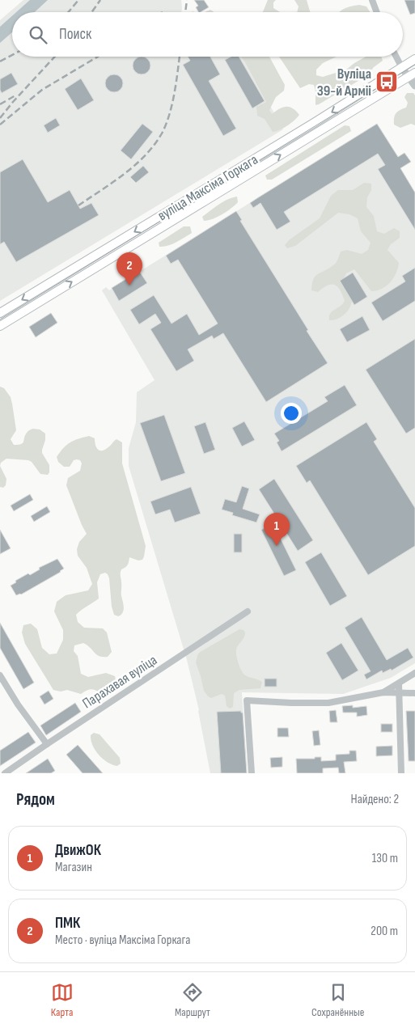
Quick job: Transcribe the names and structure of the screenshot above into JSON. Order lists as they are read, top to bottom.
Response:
{
  "streets": {
    "main road": ["вуліца Максіма Горкага"],
    "street": ["Парахавая вуліца"]
  },
  "places": {
    "bus stop": ["Вуліца 39-й Арміі"]
  },
  "page": {
    "search": "Поиск",
    "pins": ["2", "1"],
    "heading": ["Рядом", "Найдено: 2"],
    "list": [
      {
        "mark": "1",
        "name": "ДвижОК",
        "note": "Магазин",
        "value": "130 m"
      },
      {
        "mark": "2",
        "name": "ПМК",
        "note": "Место · вуліца Максіма Горкага",
        "value": "200 m"
      }
    ],
    "nav": ["Карта", "Маршрут", "Сохранённые"]
  }
}
